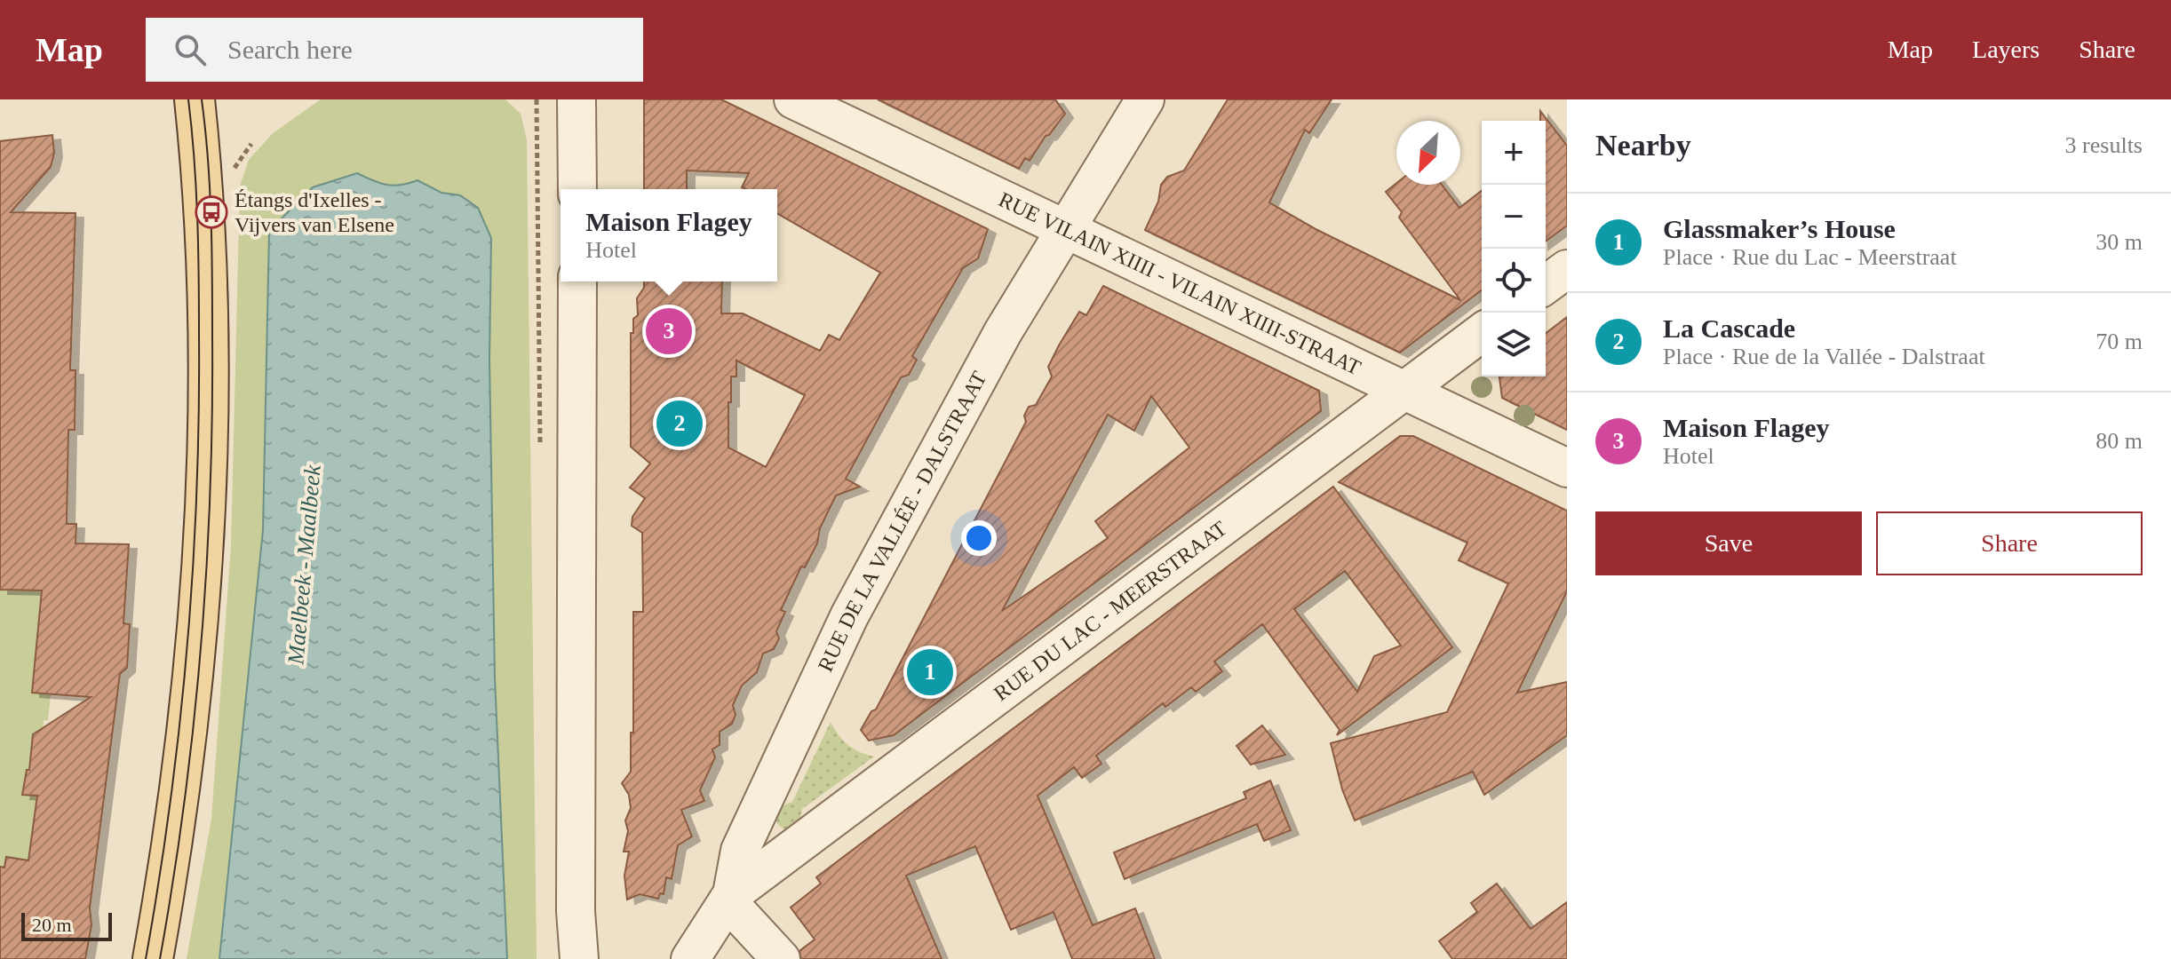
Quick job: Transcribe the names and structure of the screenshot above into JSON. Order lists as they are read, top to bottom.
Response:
{
  "streets": {
    "street": ["RUE VILAIN XIIII - VILAIN XIIII-STRAAT", "RUE DE LA VALLÉE - DALSTRAAT", "RUE DU LAC - MEERSTRAAT"]
  },
  "crossings": [
    ["RUE VILAIN XIIII - VILAIN XIIII-STRAAT", "RUE DE LA VALLÉE - DALSTRAAT"],
    ["RUE VILAIN XIIII - VILAIN XIIII-STRAAT", "RUE DU LAC - MEERSTRAAT"],
    ["RUE DE LA VALLÉE - DALSTRAAT", "RUE DU LAC - MEERSTRAAT"]
  ],
  "water": ["Maelbeek - Maalbeek"],
  "places": {
    "bus stop": ["Étangs d'Ixelles - Vijvers van Elsene"]
  },
  "scale_bar": "20 m",
  "north": "bottom left",
  "page": {
    "header": "Map",
    "search": "Search here",
    "nav": ["Map", "Layers", "Share"],
    "heading": ["Nearby", "3 results"],
    "map_buttons": ["+", "−"],
    "popup": ["Maison Flagey", "Hotel"],
    "list": [
      {
        "mark": "1",
        "name": "Glassmaker’s House",
        "note": "Place · Rue du Lac - Meerstraat",
        "value": "30 m"
      },
      {
        "mark": "2",
        "name": "La Cascade",
        "note": "Place · Rue de la Vallée - Dalstraat",
        "value": "70 m"
      },
      {
        "mark": "3",
        "name": "Maison Flagey",
        "note": "Hotel",
        "value": "80 m"
      }
    ],
    "pins": ["3", "2", "1"],
    "buttons": ["Save", "Share"],
    "scale": "20 m"
  }
}
